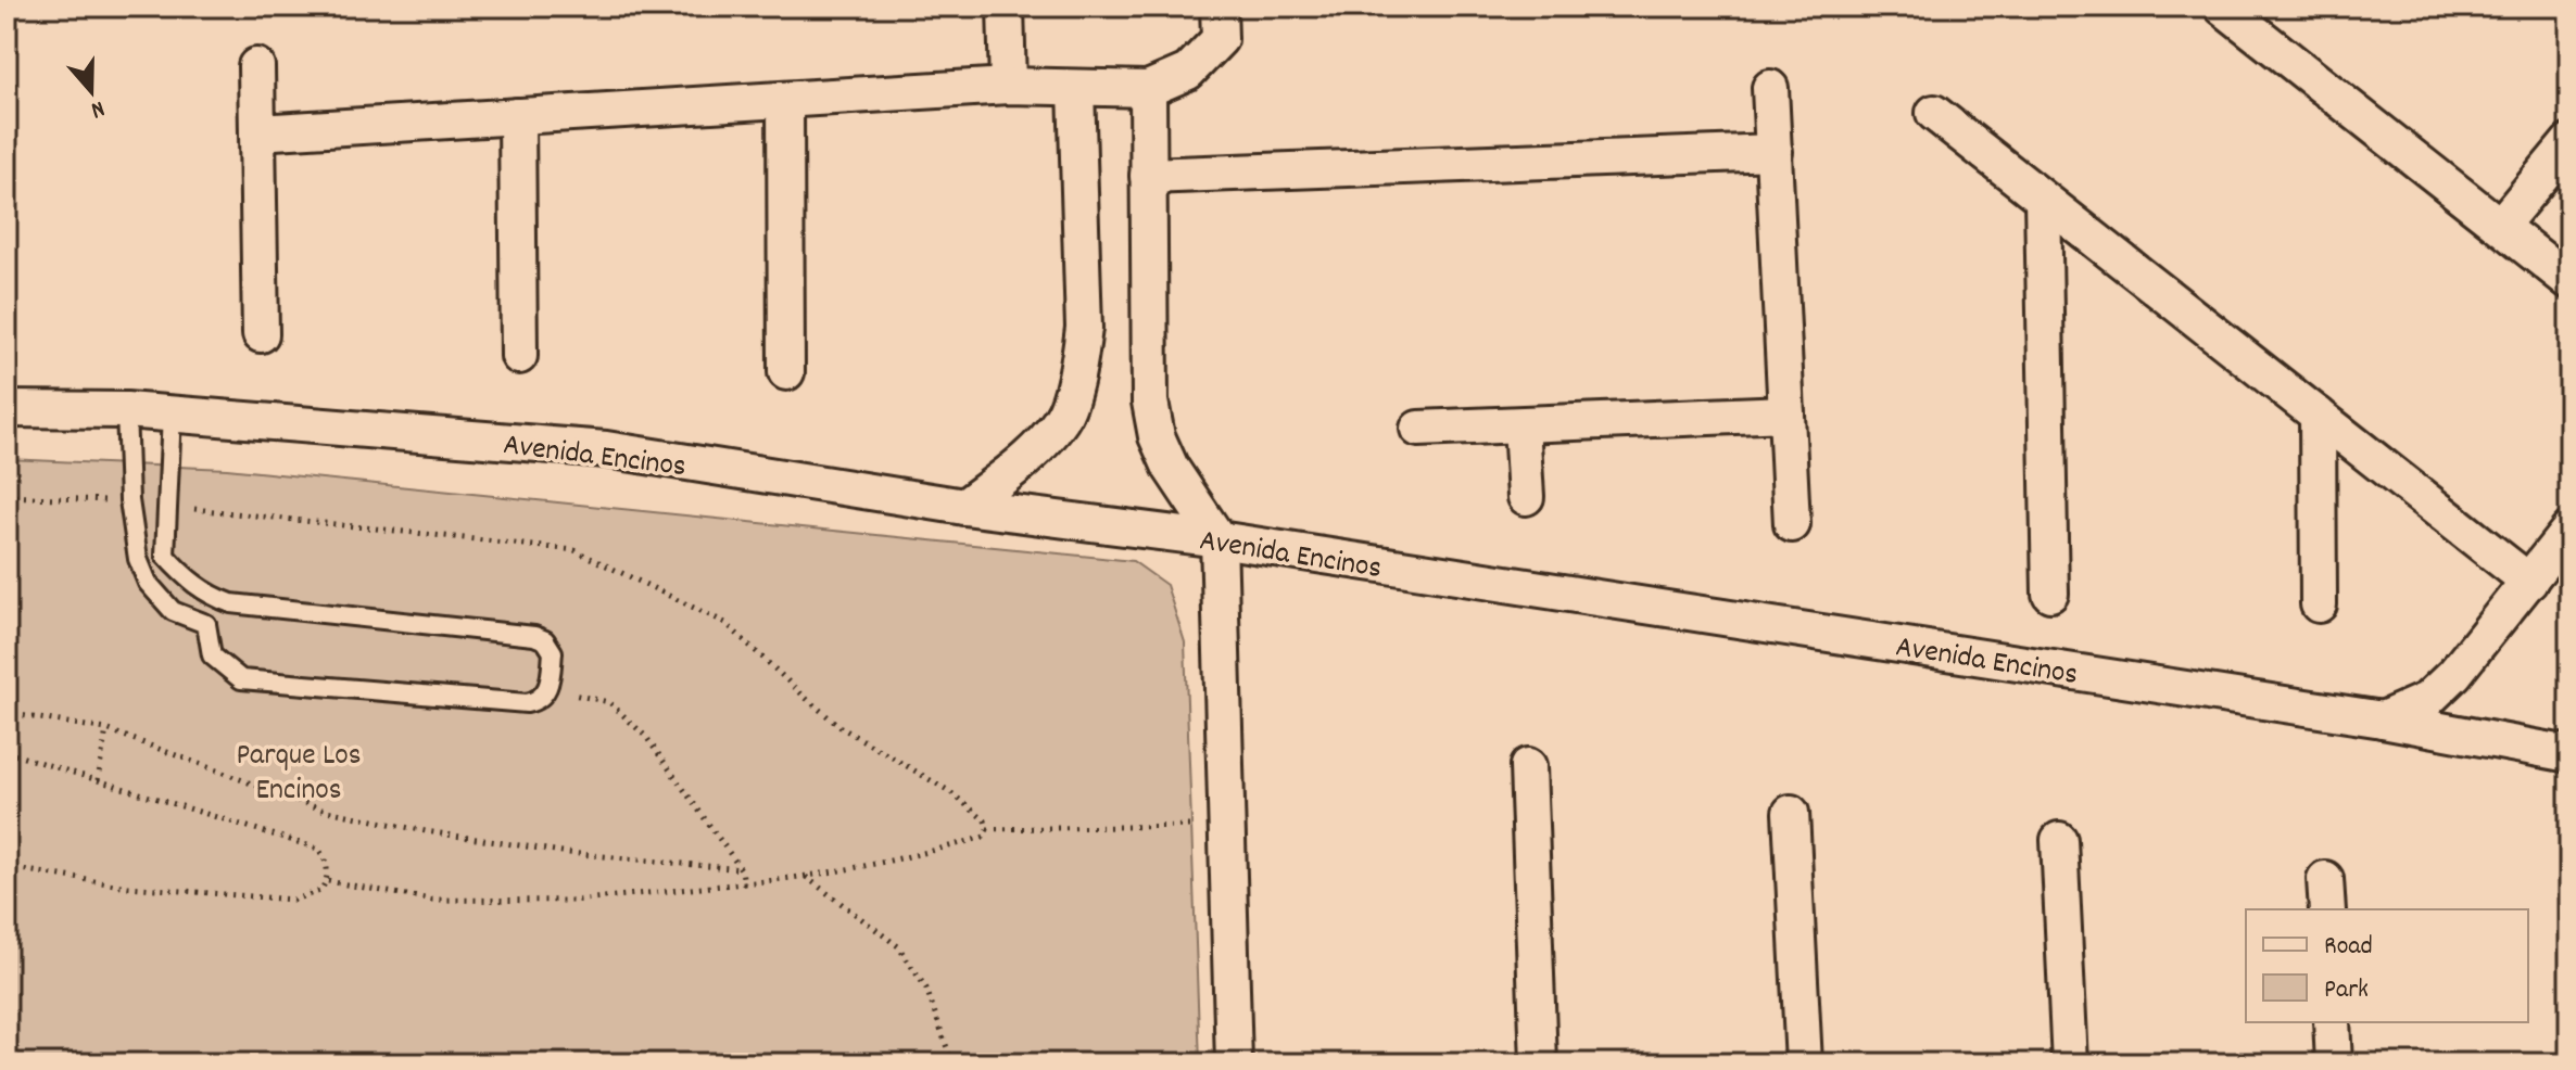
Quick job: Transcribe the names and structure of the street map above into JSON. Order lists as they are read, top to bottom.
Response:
{
  "streets": {
    "street": ["Avenida Encinos"]
  },
  "parks": ["Parque Los Encinos"],
  "legend": ["Road", "Park"],
  "north": "bottom"
}
